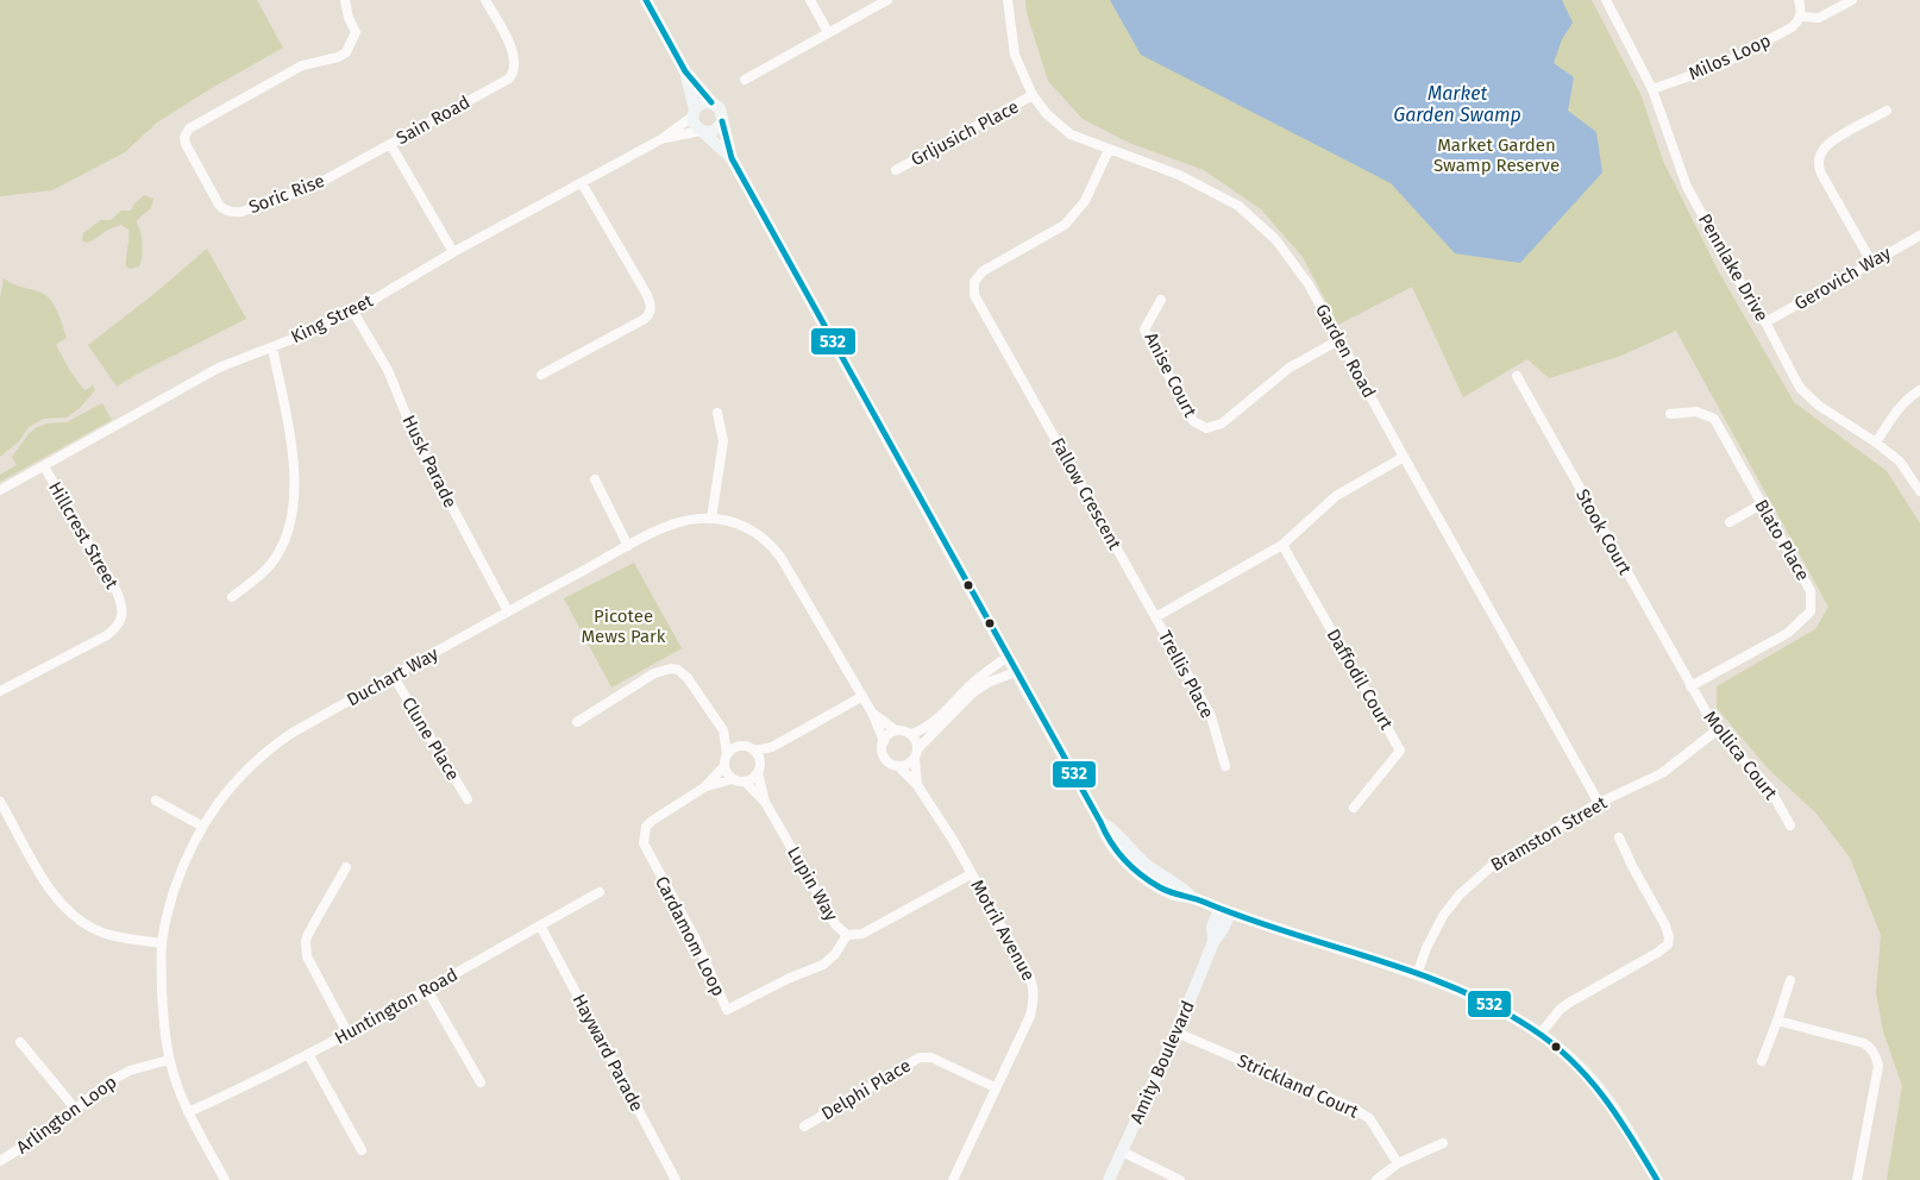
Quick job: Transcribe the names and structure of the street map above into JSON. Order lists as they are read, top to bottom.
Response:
{
  "streets": {
    "main road": ["Amity Boulevard"],
    "street": [
      "Milos Loop",
      "Sain Road",
      "Grljusich Place",
      "Soric Rise",
      "Pennlake Drive",
      "Gerovich Way",
      "King Street",
      "Garden Road",
      "Anise Court",
      "Husk Parade",
      "Fallow Crescent",
      "Stook Court",
      "Hillcrest Street",
      "Blato Place",
      "Trellis Place",
      "Duchart Way",
      "Daffodil Court",
      "Clune Place",
      "Mollica Court",
      "Bramston Street",
      "Lupin Way",
      "Motril Avenue",
      "Cardamom Loop",
      "Huntington Road",
      "Hayward Parade",
      "Strickland Court",
      "Delphi Place",
      "Arlington Loop"
    ]
  },
  "crossings": [
    ["Milos Loop", "Pennlake Drive"],
    ["Sain Road", "Soric Rise"],
    ["Sain Road", "King Street"],
    ["Grljusich Place", "Garden Road"],
    ["Pennlake Drive", "Gerovich Way"],
    ["King Street", "Husk Parade"],
    ["King Street", "Hillcrest Street"],
    ["Garden Road", "Anise Court"],
    ["Garden Road", "Fallow Crescent"],
    ["Garden Road", "Bramston Street"],
    ["Husk Parade", "Duchart Way"],
    ["Fallow Crescent", "Trellis Place"],
    ["Stook Court", "Blato Place"],
    ["Stook Court", "Mollica Court"],
    ["Blato Place", "Mollica Court"],
    ["Duchart Way", "Clune Place"],
    ["Duchart Way", "Motril Avenue"],
    ["Duchart Way", "Huntington Road"],
    ["Duchart Way", "Arlington Loop"],
    ["Mollica Court", "Bramston Street"],
    ["Lupin Way", "Motril Avenue"],
    ["Lupin Way", "Cardamom Loop"],
    ["Motril Avenue", "Delphi Place"],
    ["Huntington Road", "Hayward Parade"],
    ["Amity Boulevard", "Strickland Court"]
  ],
  "water": ["Market Garden Swamp"],
  "parks": ["Market Garden Swamp Reserve", "Picotee Mews Park"],
  "lines": ["transit line 532"]
}
